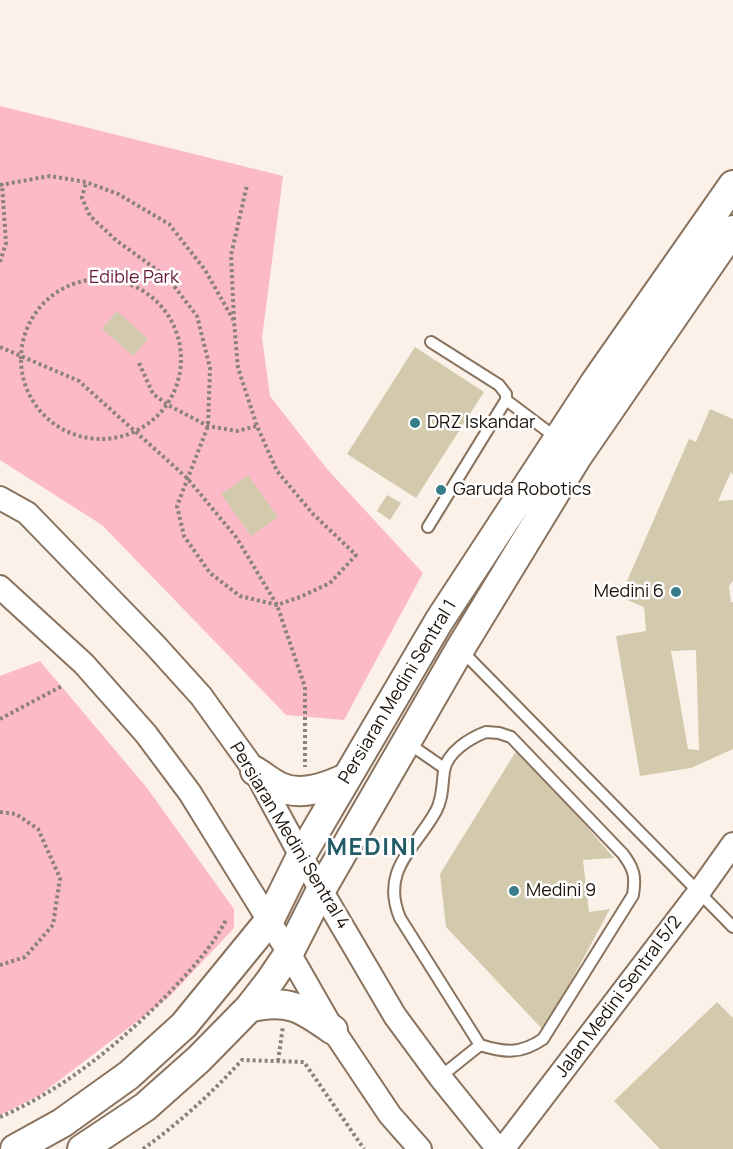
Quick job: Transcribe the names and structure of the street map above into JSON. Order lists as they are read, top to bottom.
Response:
{
  "streets": {
    "street": ["Persiaran Medini Sentral 1", "Persiaran Medini Sentral 4", "Jalan Medini Sentral 5/2"]
  },
  "crossings": [
    ["Persiaran Medini Sentral 1", "Persiaran Medini Sentral 4"],
    ["Persiaran Medini Sentral 4", "Jalan Medini Sentral 5/2"]
  ],
  "districts": ["MEDINI"],
  "parks": ["Edible Park"],
  "places": [
    "DRZ Iskandar",
    "Garuda Robotics",
    "Medini 6",
    "Medini 9"
  ]
}
